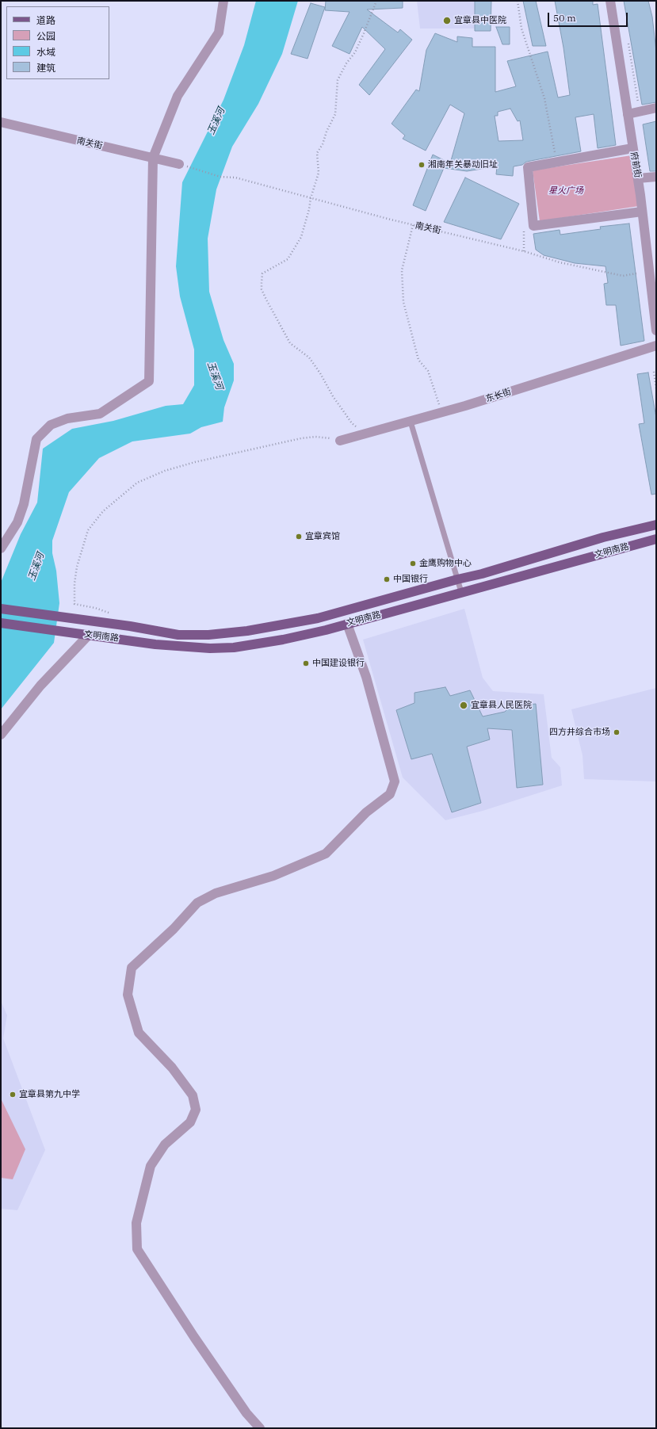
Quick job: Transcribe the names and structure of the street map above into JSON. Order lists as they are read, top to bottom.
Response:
{
  "streets": {
    "main road": ["文明南路"],
    "street": ["南关街", "府前街", "东长街"]
  },
  "water": ["玉溪河"],
  "parks": ["星火广场"],
  "places": [
    "宜章县中医院",
    "湘南年关暴动旧址",
    "宜章宾馆",
    "金鹰购物中心",
    "中国银行",
    "中国建设银行",
    "宜章县人民医院",
    "四方井综合市场",
    "宜章县第九中学"
  ],
  "legend": [
    "道路",
    "公园",
    "水域",
    "建筑"
  ],
  "scale_bar": "50 m"
}
